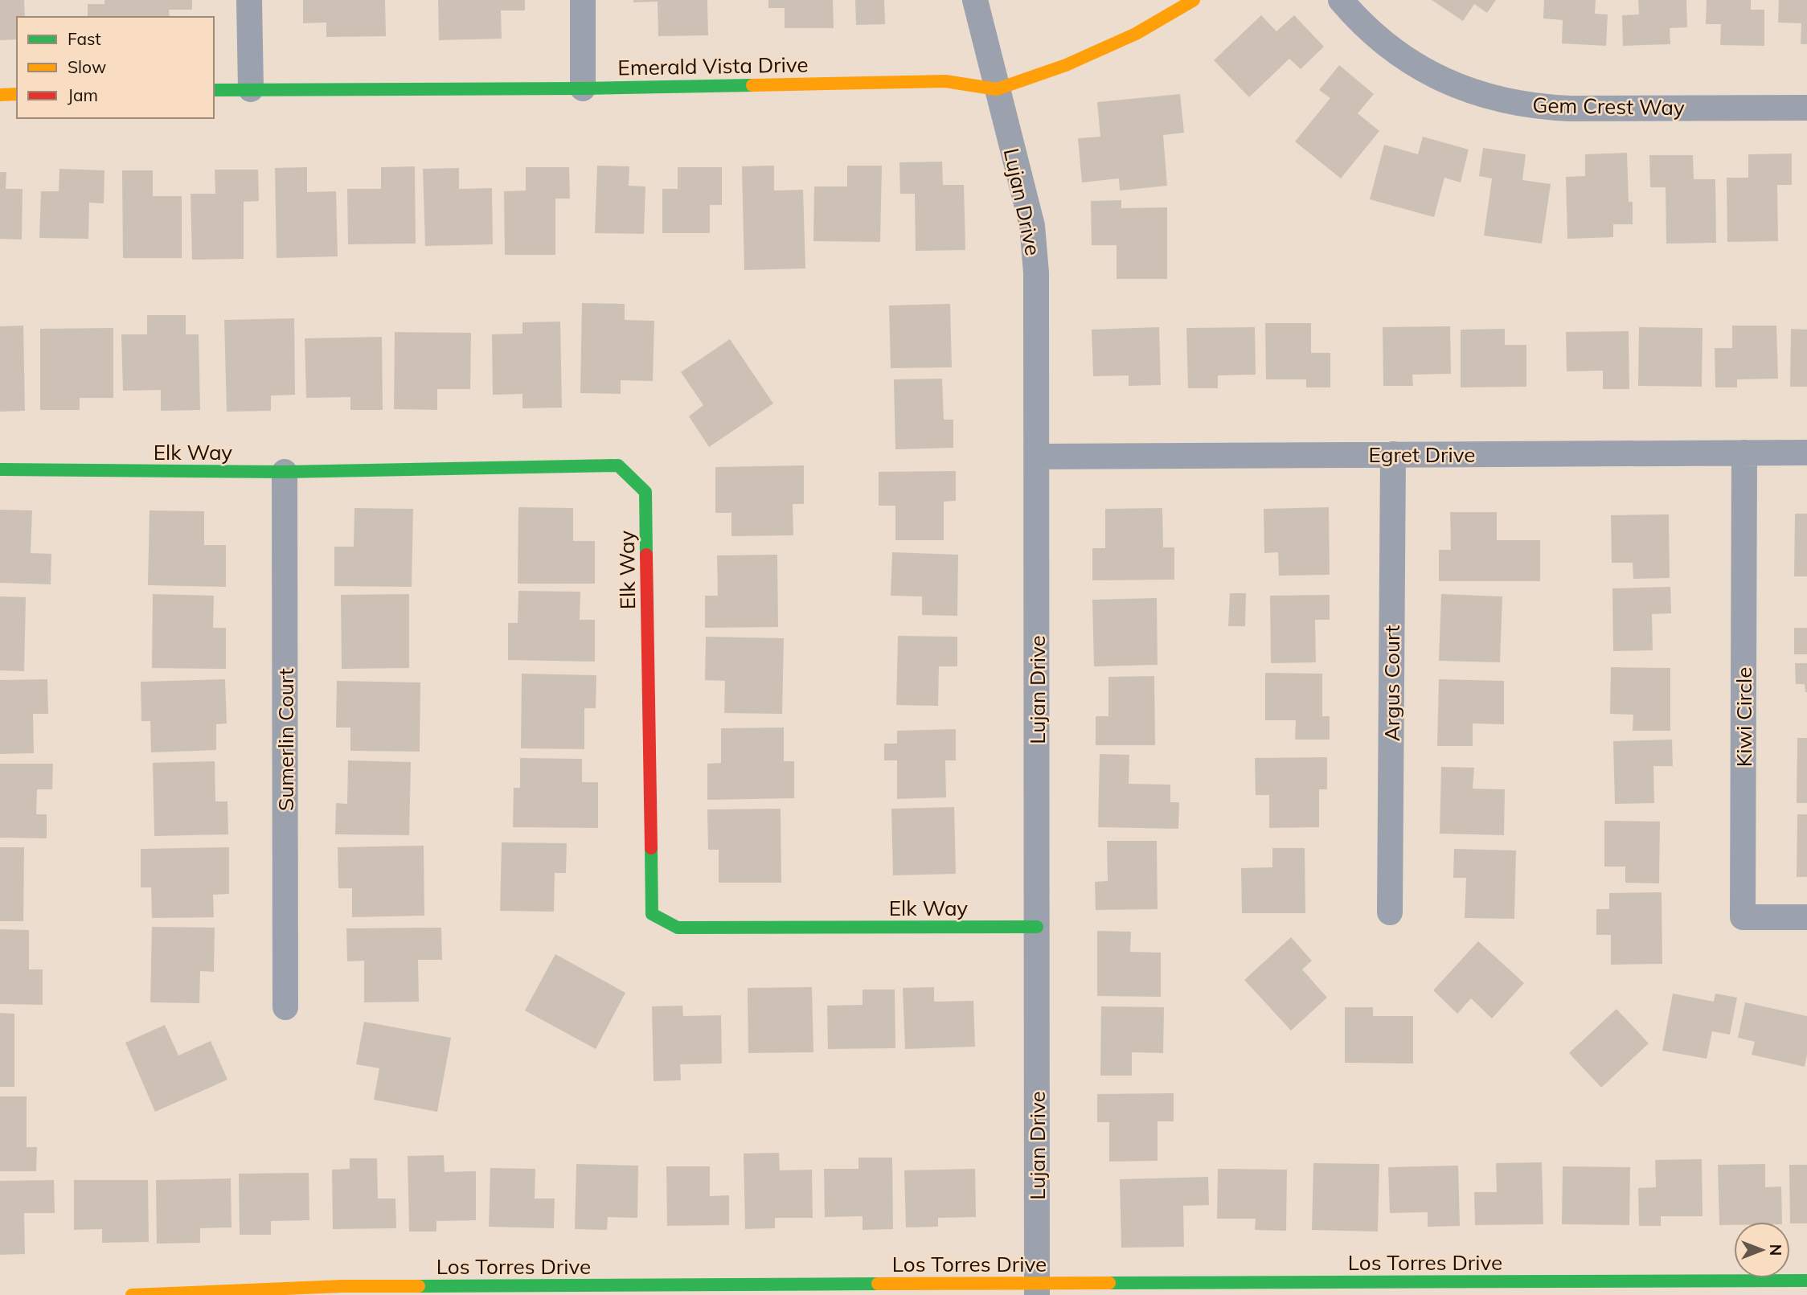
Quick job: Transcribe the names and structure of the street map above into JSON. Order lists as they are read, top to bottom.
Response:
{
  "streets": {
    "street": [
      "Emerald Vista Drive",
      "Gem Crest Way",
      "Lujan Drive",
      "Elk Way",
      "Egret Drive",
      "Argus Court",
      "Kiwi Circle",
      "Sumerlin Court",
      "Los Torres Drive"
    ]
  },
  "crossings": [
    ["Emerald Vista Drive", "Lujan Drive"],
    ["Lujan Drive", "Elk Way"],
    ["Lujan Drive", "Egret Drive"],
    ["Lujan Drive", "Los Torres Drive"],
    ["Elk Way", "Sumerlin Court"],
    ["Egret Drive", "Argus Court"],
    ["Egret Drive", "Kiwi Circle"]
  ],
  "legend": ["Fast", "Slow", "Jam"],
  "north": "right"
}
